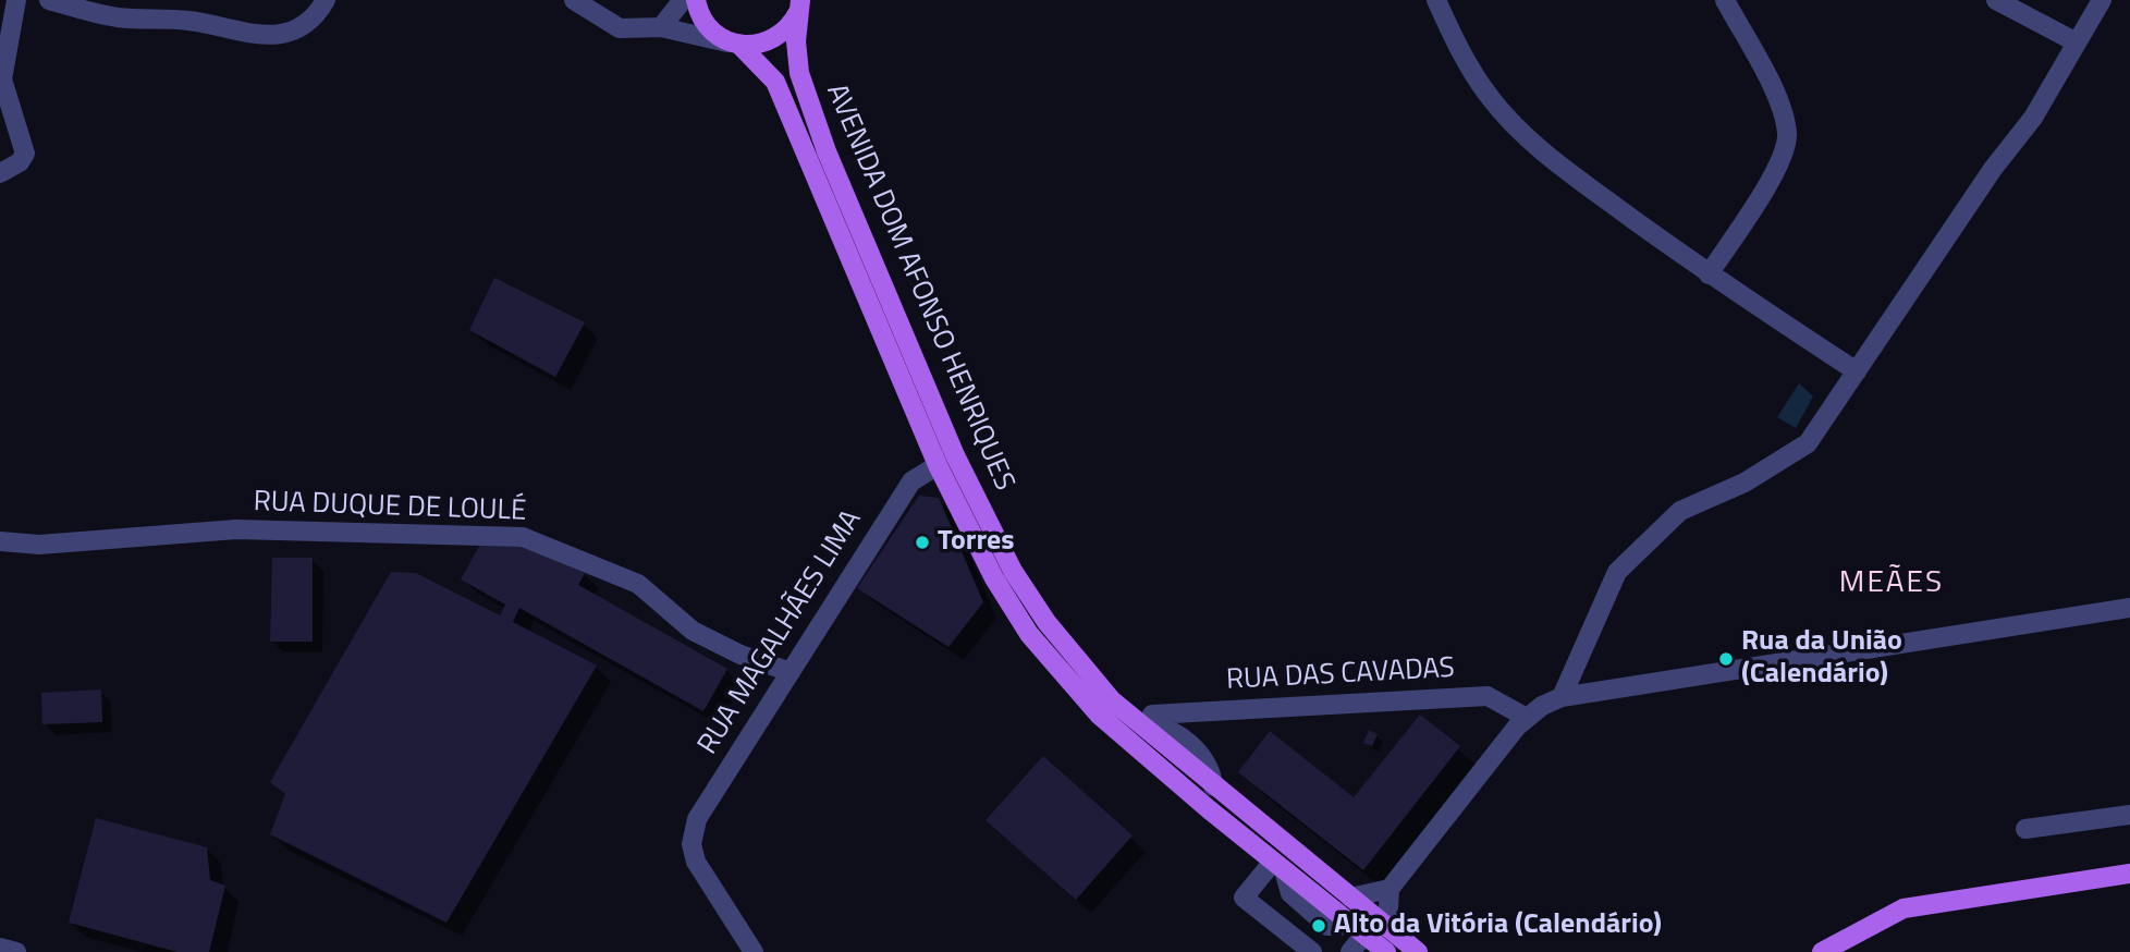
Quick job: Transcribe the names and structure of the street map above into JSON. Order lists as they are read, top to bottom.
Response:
{
  "streets": {
    "main road": ["AVENIDA DOM AFONSO HENRIQUES"],
    "street": ["RUA DUQUE DE LOULÉ", "RUA MAGALHÃES LIMA", "RUA DAS CAVADAS"]
  },
  "crossings": [
    ["AVENIDA DOM AFONSO HENRIQUES", "RUA MAGALHÃES LIMA"],
    ["AVENIDA DOM AFONSO HENRIQUES", "RUA DAS CAVADAS"],
    ["RUA DUQUE DE LOULÉ", "RUA MAGALHÃES LIMA"]
  ],
  "districts": ["MEÃES"],
  "places": ["Torres", "Rua da União (Calendário)", "Alto da Vitória (Calendário)"]
}
